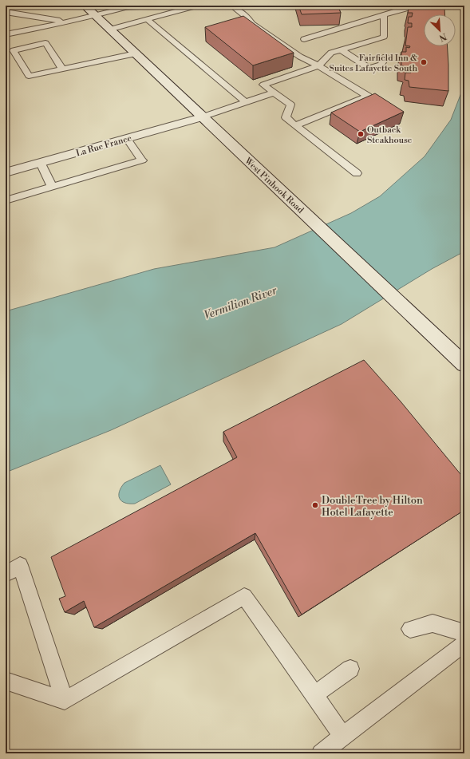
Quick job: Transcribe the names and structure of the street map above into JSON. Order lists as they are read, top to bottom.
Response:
{
  "streets": {
    "main road": ["La Rue France", "West Pinhook Road"]
  },
  "crossings": [
    ["La Rue France", "West Pinhook Road"]
  ],
  "water": ["Vermilion River"],
  "places": ["Fairfield Inn & Suites Lafayette South", "Outback Steakhouse", "DoubleTree by Hilton Hotel Lafayette"],
  "north": "bottom right"
}
